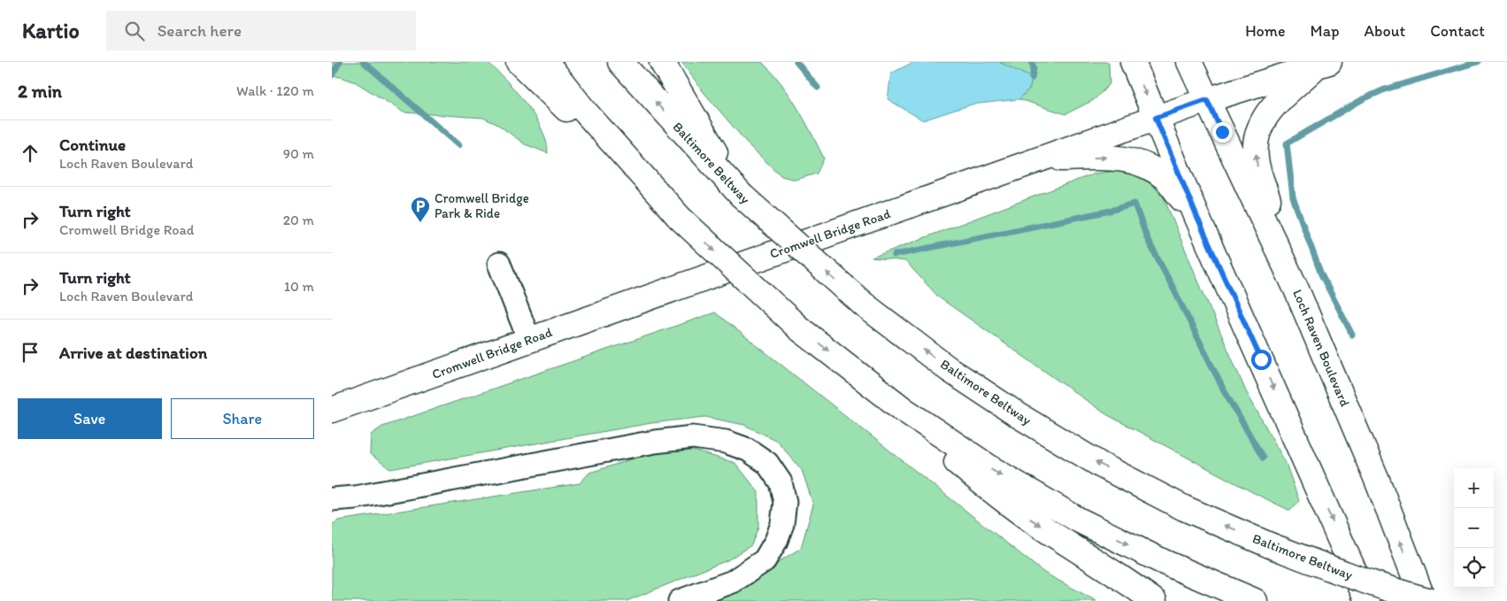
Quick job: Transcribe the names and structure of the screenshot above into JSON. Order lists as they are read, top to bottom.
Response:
{
  "streets": {
    "main road": ["Baltimore Beltway", "Cromwell Bridge Road", "Loch Raven Boulevard"]
  },
  "crossings": [
    ["Cromwell Bridge Road", "Loch Raven Boulevard"]
  ],
  "places": {
    "parking": ["Cromwell Bridge Park & Ride"]
  },
  "page": {
    "header": "Kartio",
    "search": "Search here",
    "nav": [
      "Home",
      "Map",
      "About",
      "Contact"
    ],
    "heading": ["2 min", "Walk · 120 m"],
    "list": [
      ["Continue", "Loch Raven Boulevard", "90 m"],
      ["Turn right", "Cromwell Bridge Road", "20 m"],
      ["Turn right", "Loch Raven Boulevard", "10 m"],
      "Arrive at destination"
    ],
    "buttons": ["Save", "Share"],
    "map_buttons": ["+", "−"]
  }
}
